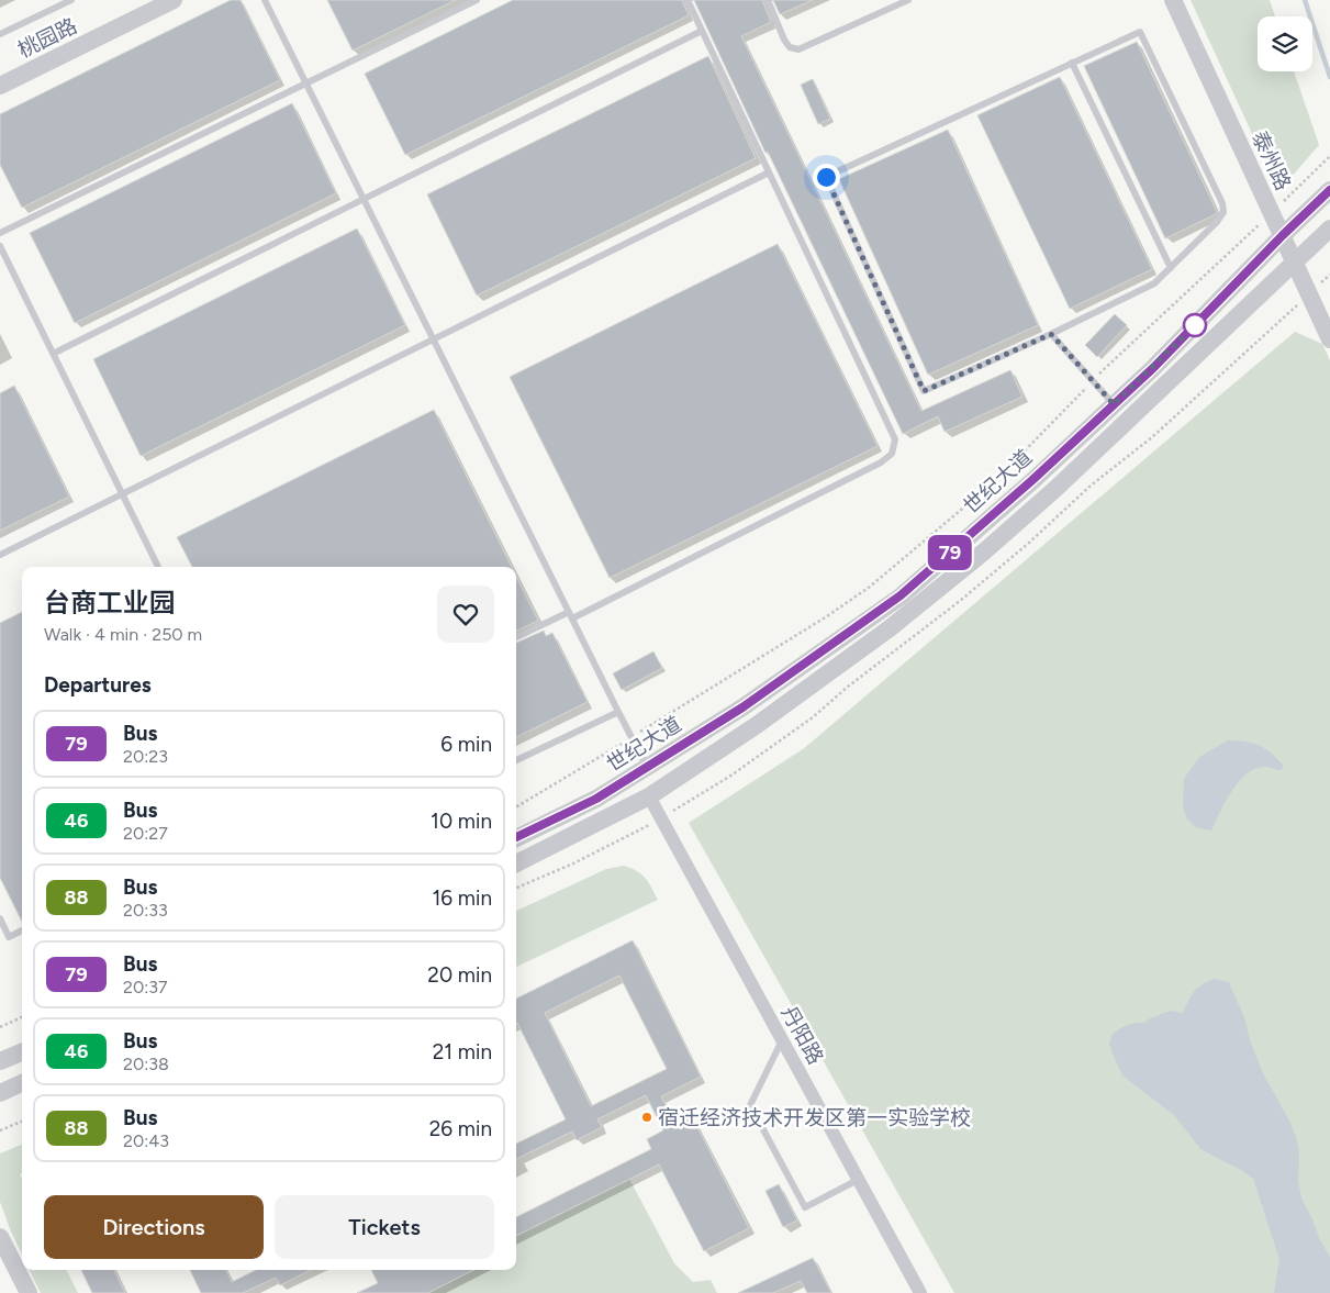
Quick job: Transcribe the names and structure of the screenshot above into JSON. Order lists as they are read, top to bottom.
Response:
{
  "streets": {
    "street": [
      "桃园路",
      "泰州路",
      "世纪大道",
      "丹阳路"
    ]
  },
  "crossings": [
    ["泰州路", "世纪大道"],
    ["世纪大道", "丹阳路"]
  ],
  "places": ["宿迁经济技术开发区第一实验学校"],
  "lines": ["bus line 79"],
  "page": {
    "on_map": "79",
    "heading": [
      ["台商工业园", "Walk · 4 min · 250 m"],
      "Departures"
    ],
    "list": [
      {
        "mark": "79",
        "name": "Bus",
        "note": "20:23",
        "value": "6 min"
      },
      {
        "mark": "46",
        "name": "Bus",
        "note": "20:27",
        "value": "10 min"
      },
      {
        "mark": "88",
        "name": "Bus",
        "note": "20:33",
        "value": "16 min"
      },
      {
        "mark": "79",
        "name": "Bus",
        "note": "20:37",
        "value": "20 min"
      },
      {
        "mark": "46",
        "name": "Bus",
        "note": "20:38",
        "value": "21 min"
      },
      {
        "mark": "88",
        "name": "Bus",
        "note": "20:43",
        "value": "26 min"
      }
    ],
    "buttons": ["Directions", "Tickets"]
  }
}
